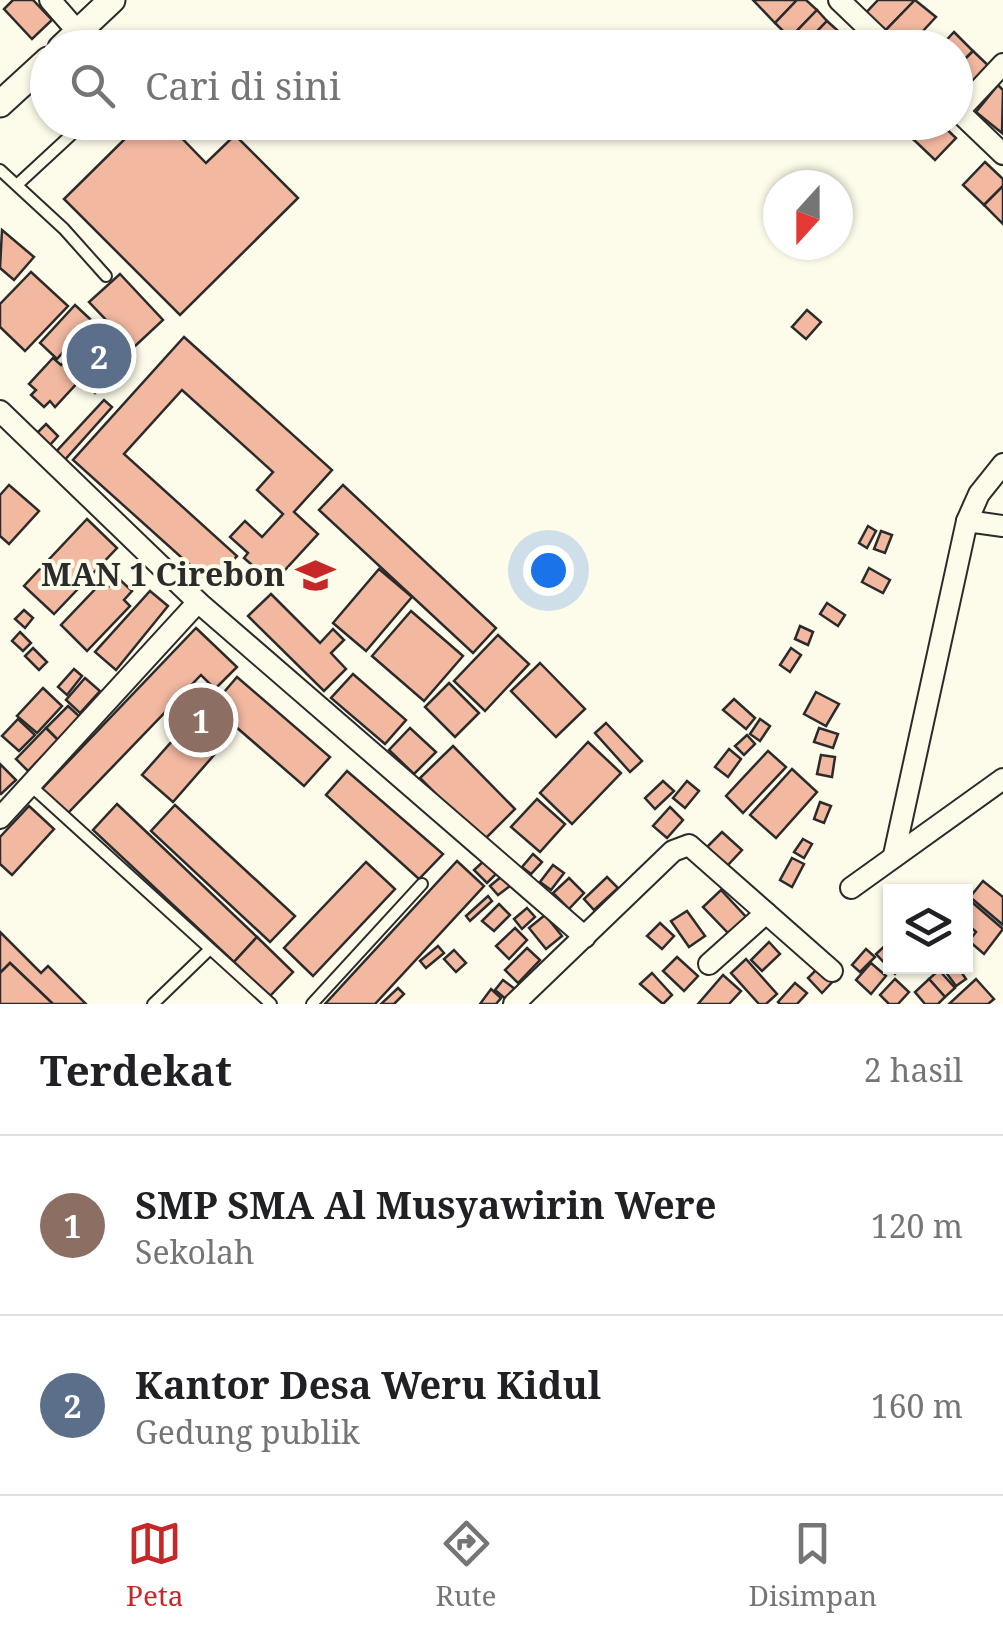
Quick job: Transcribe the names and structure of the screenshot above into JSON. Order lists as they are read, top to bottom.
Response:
{
  "places": {
    "school or university": ["MAN 1 Cirebon"]
  },
  "north": "bottom",
  "page": {
    "search": "Cari di sini",
    "pins": ["2", "1"],
    "heading": ["Terdekat", "2 hasil"],
    "list": [
      {
        "mark": "1",
        "name": "SMP SMA Al Musyawirin Were",
        "note": "Sekolah",
        "value": "120 m"
      },
      {
        "mark": "2",
        "name": "Kantor Desa Weru Kidul",
        "note": "Gedung publik",
        "value": "160 m"
      }
    ],
    "nav": ["Peta", "Rute", "Disimpan"]
  }
}
